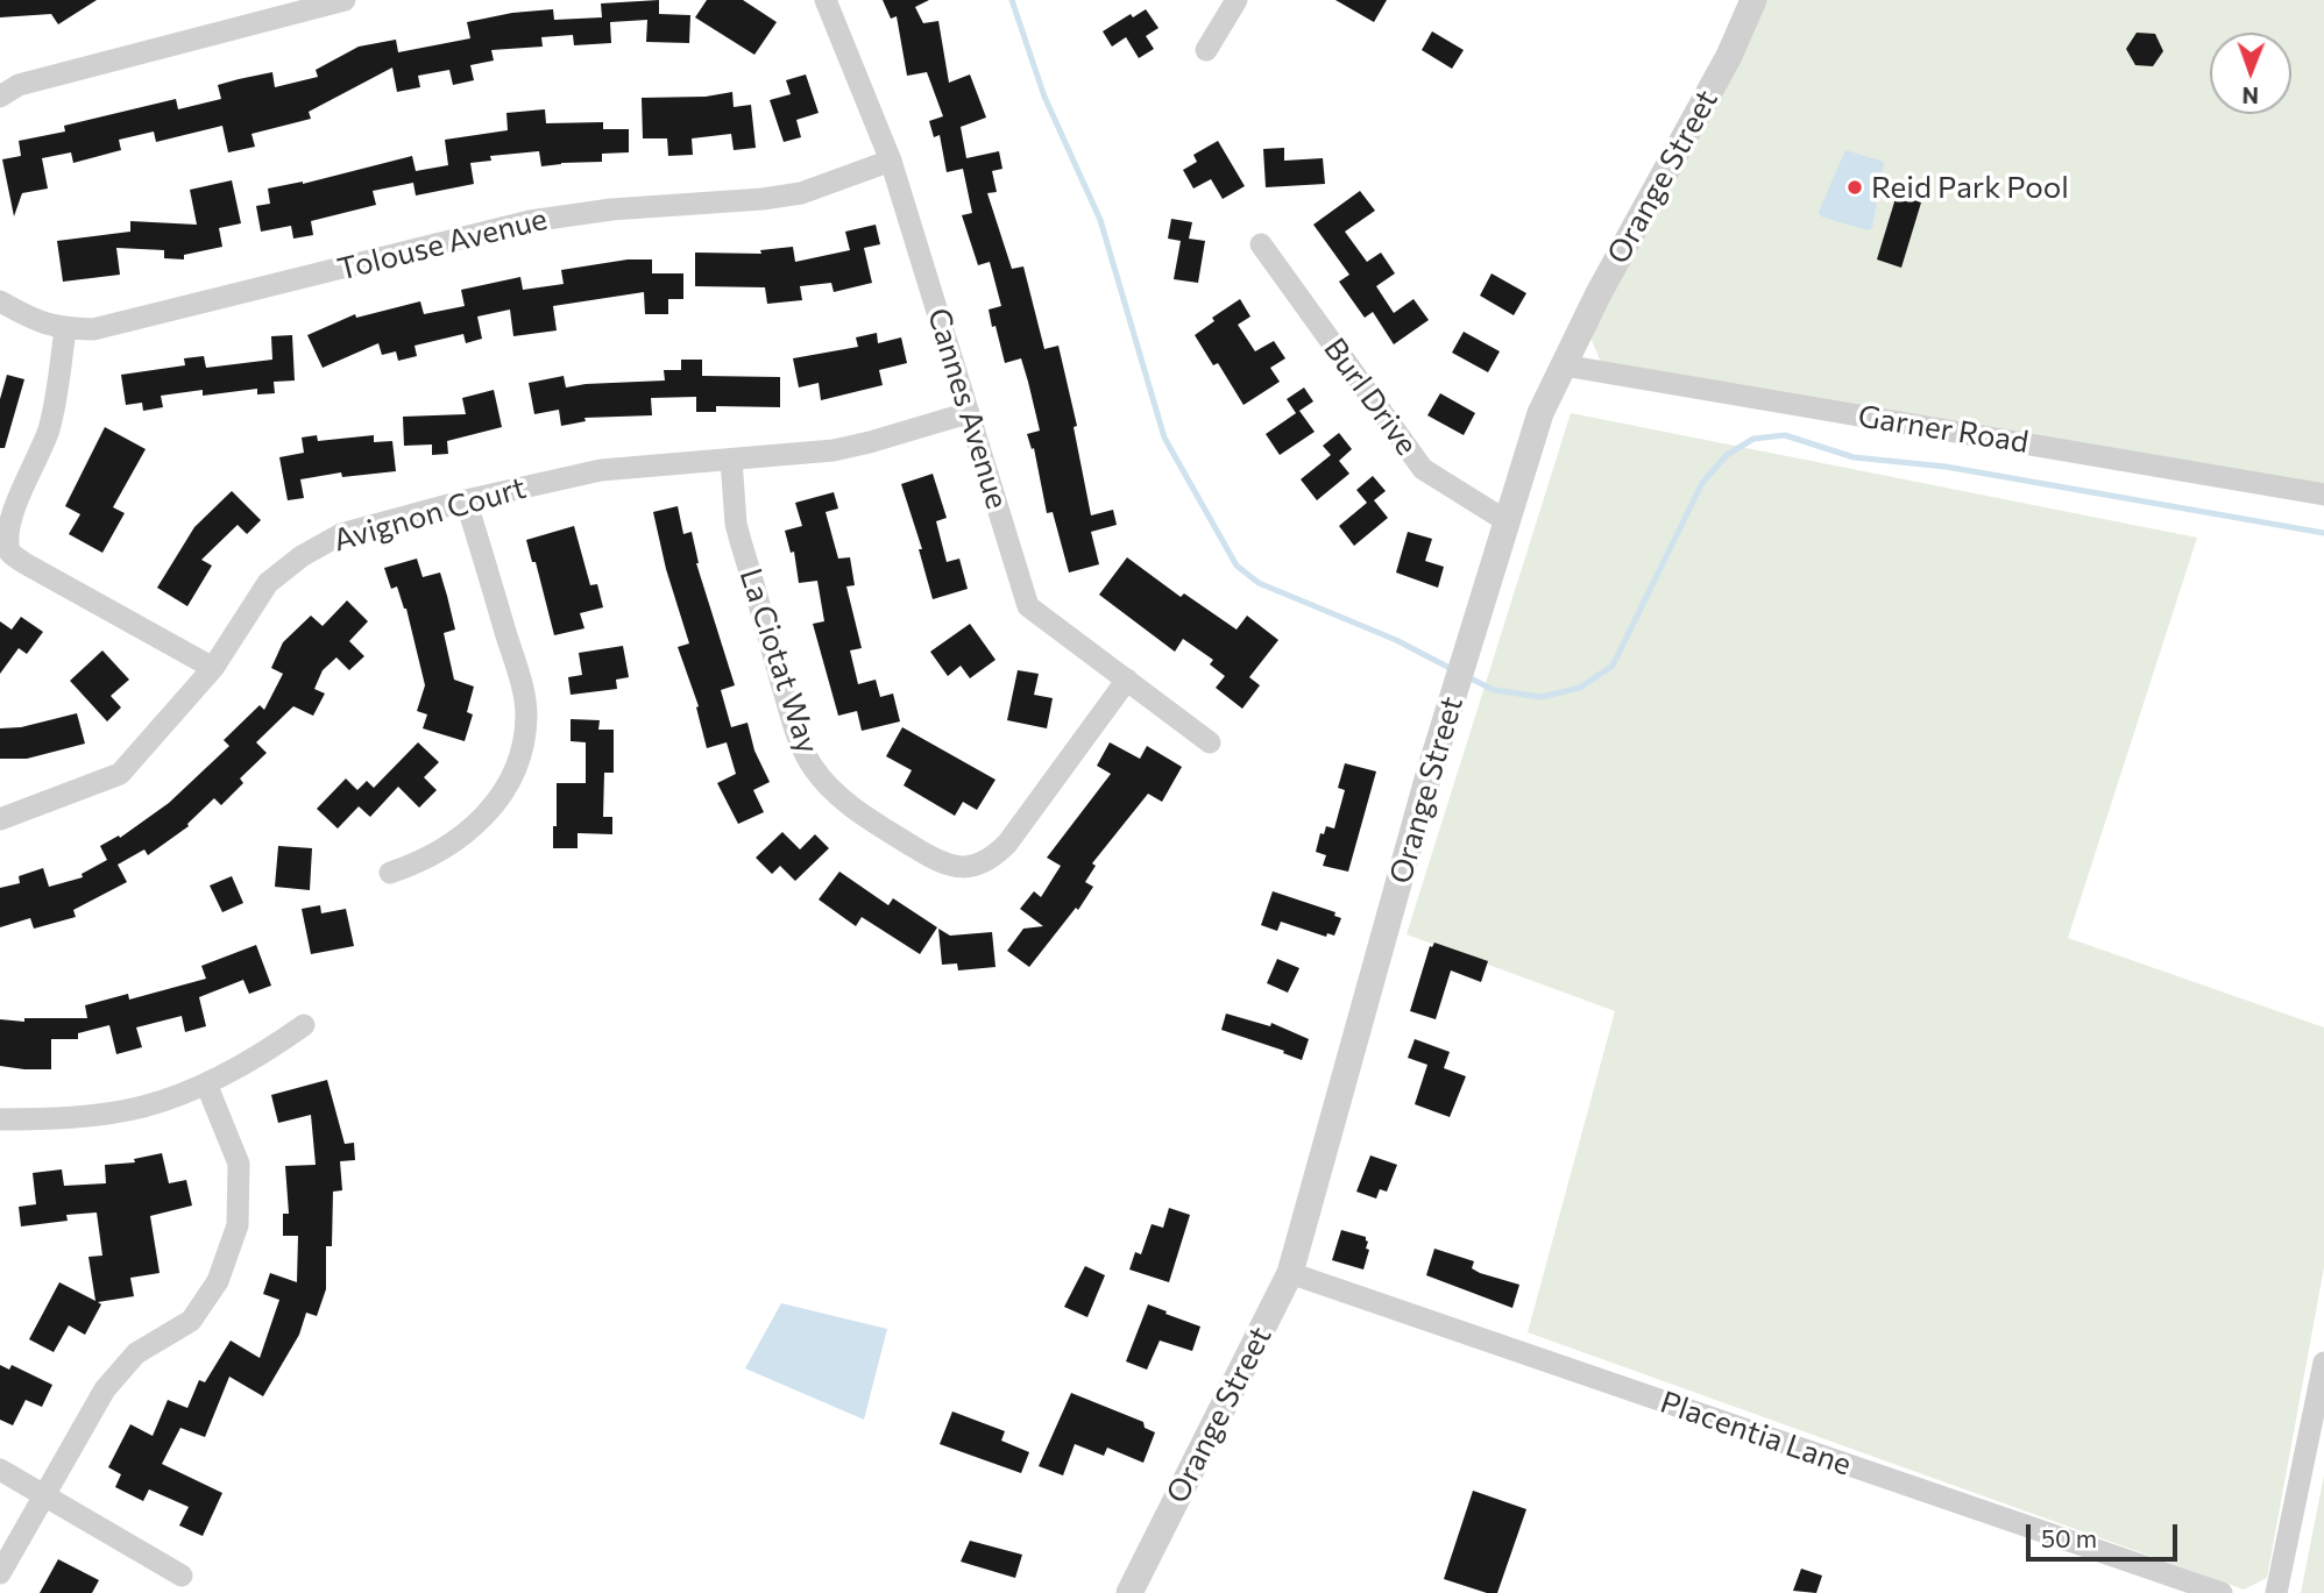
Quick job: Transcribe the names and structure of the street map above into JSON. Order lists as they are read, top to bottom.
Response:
{
  "streets": {
    "street": [
      "Orange Street",
      "Tolouse Avenue",
      "Burl Drive",
      "Cannes Avenue",
      "Garner Road",
      "Avignon Court",
      "La Ciotat Way",
      "Placentia Lane"
    ]
  },
  "crossings": [
    ["Orange Street", "Burl Drive"],
    ["Orange Street", "Garner Road"],
    ["Orange Street", "Placentia Lane"],
    ["Tolouse Avenue", "Cannes Avenue"],
    ["Cannes Avenue", "Avignon Court"],
    ["Cannes Avenue", "La Ciotat Way"],
    ["Avignon Court", "La Ciotat Way"]
  ],
  "places": ["Reid Park Pool"],
  "scale_bar": "50 m",
  "north": "bottom"
}
